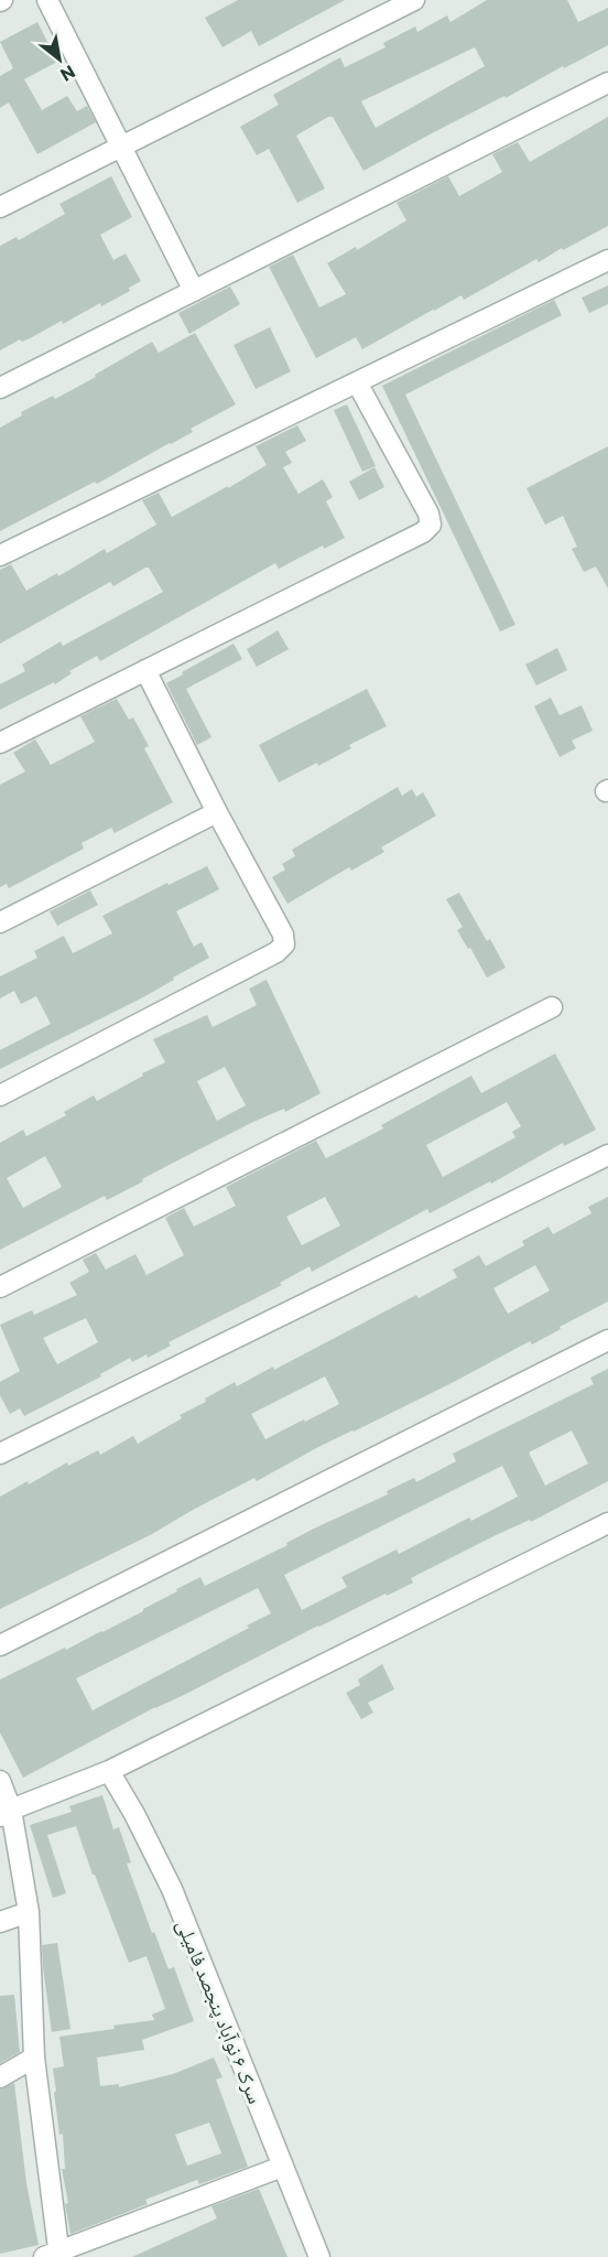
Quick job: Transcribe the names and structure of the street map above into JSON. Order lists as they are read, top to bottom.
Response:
{
  "streets": {
    "street": ["سرک ۶ نوآباد پنجصد فامیلی"]
  },
  "north": "bottom right"
}
